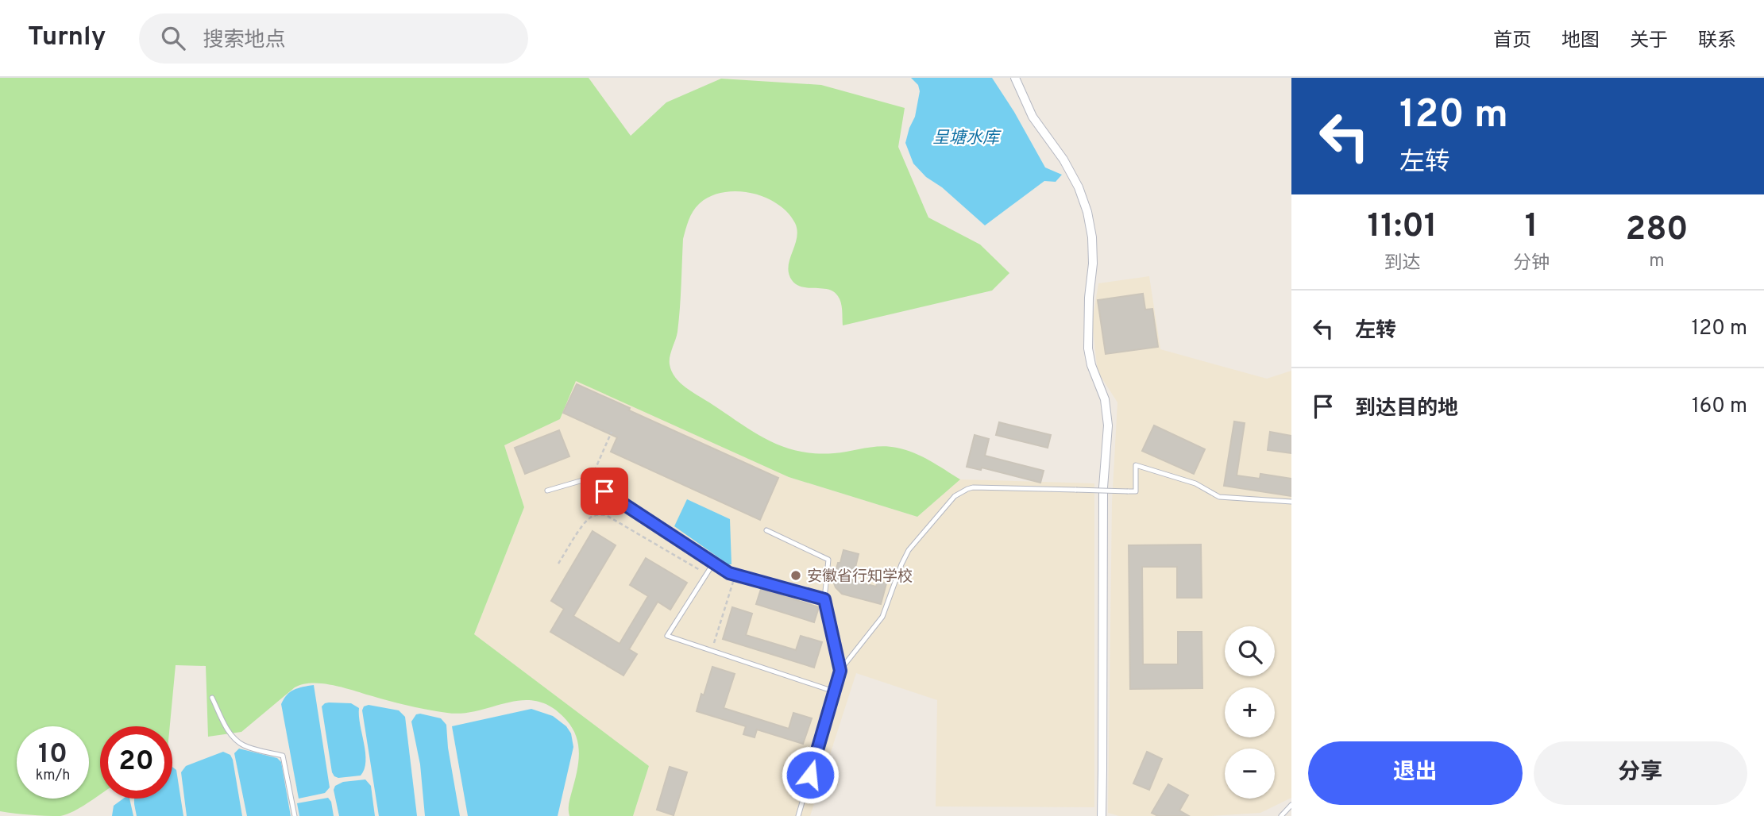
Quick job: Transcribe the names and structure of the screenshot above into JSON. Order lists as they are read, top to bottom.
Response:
{
  "water": ["呈塘水库"],
  "places": ["安徽省行知学校"],
  "page": {
    "header": "Turnly",
    "search": "搜索地点",
    "nav": [
      "首页",
      "地图",
      "关于",
      "联系"
    ],
    "turn": ["120 m", "左转"],
    "eta": [
      "11:01",
      "到达",
      "1",
      "分钟",
      "280",
      "m"
    ],
    "list": [
      {
        "name": "左转",
        "value": "120 m"
      },
      {
        "name": "到达目的地",
        "value": "160 m"
      }
    ],
    "map_buttons": ["+", "−"],
    "speed": "10 km/h",
    "limit": "20",
    "buttons": ["退出", "分享"]
  }
}
